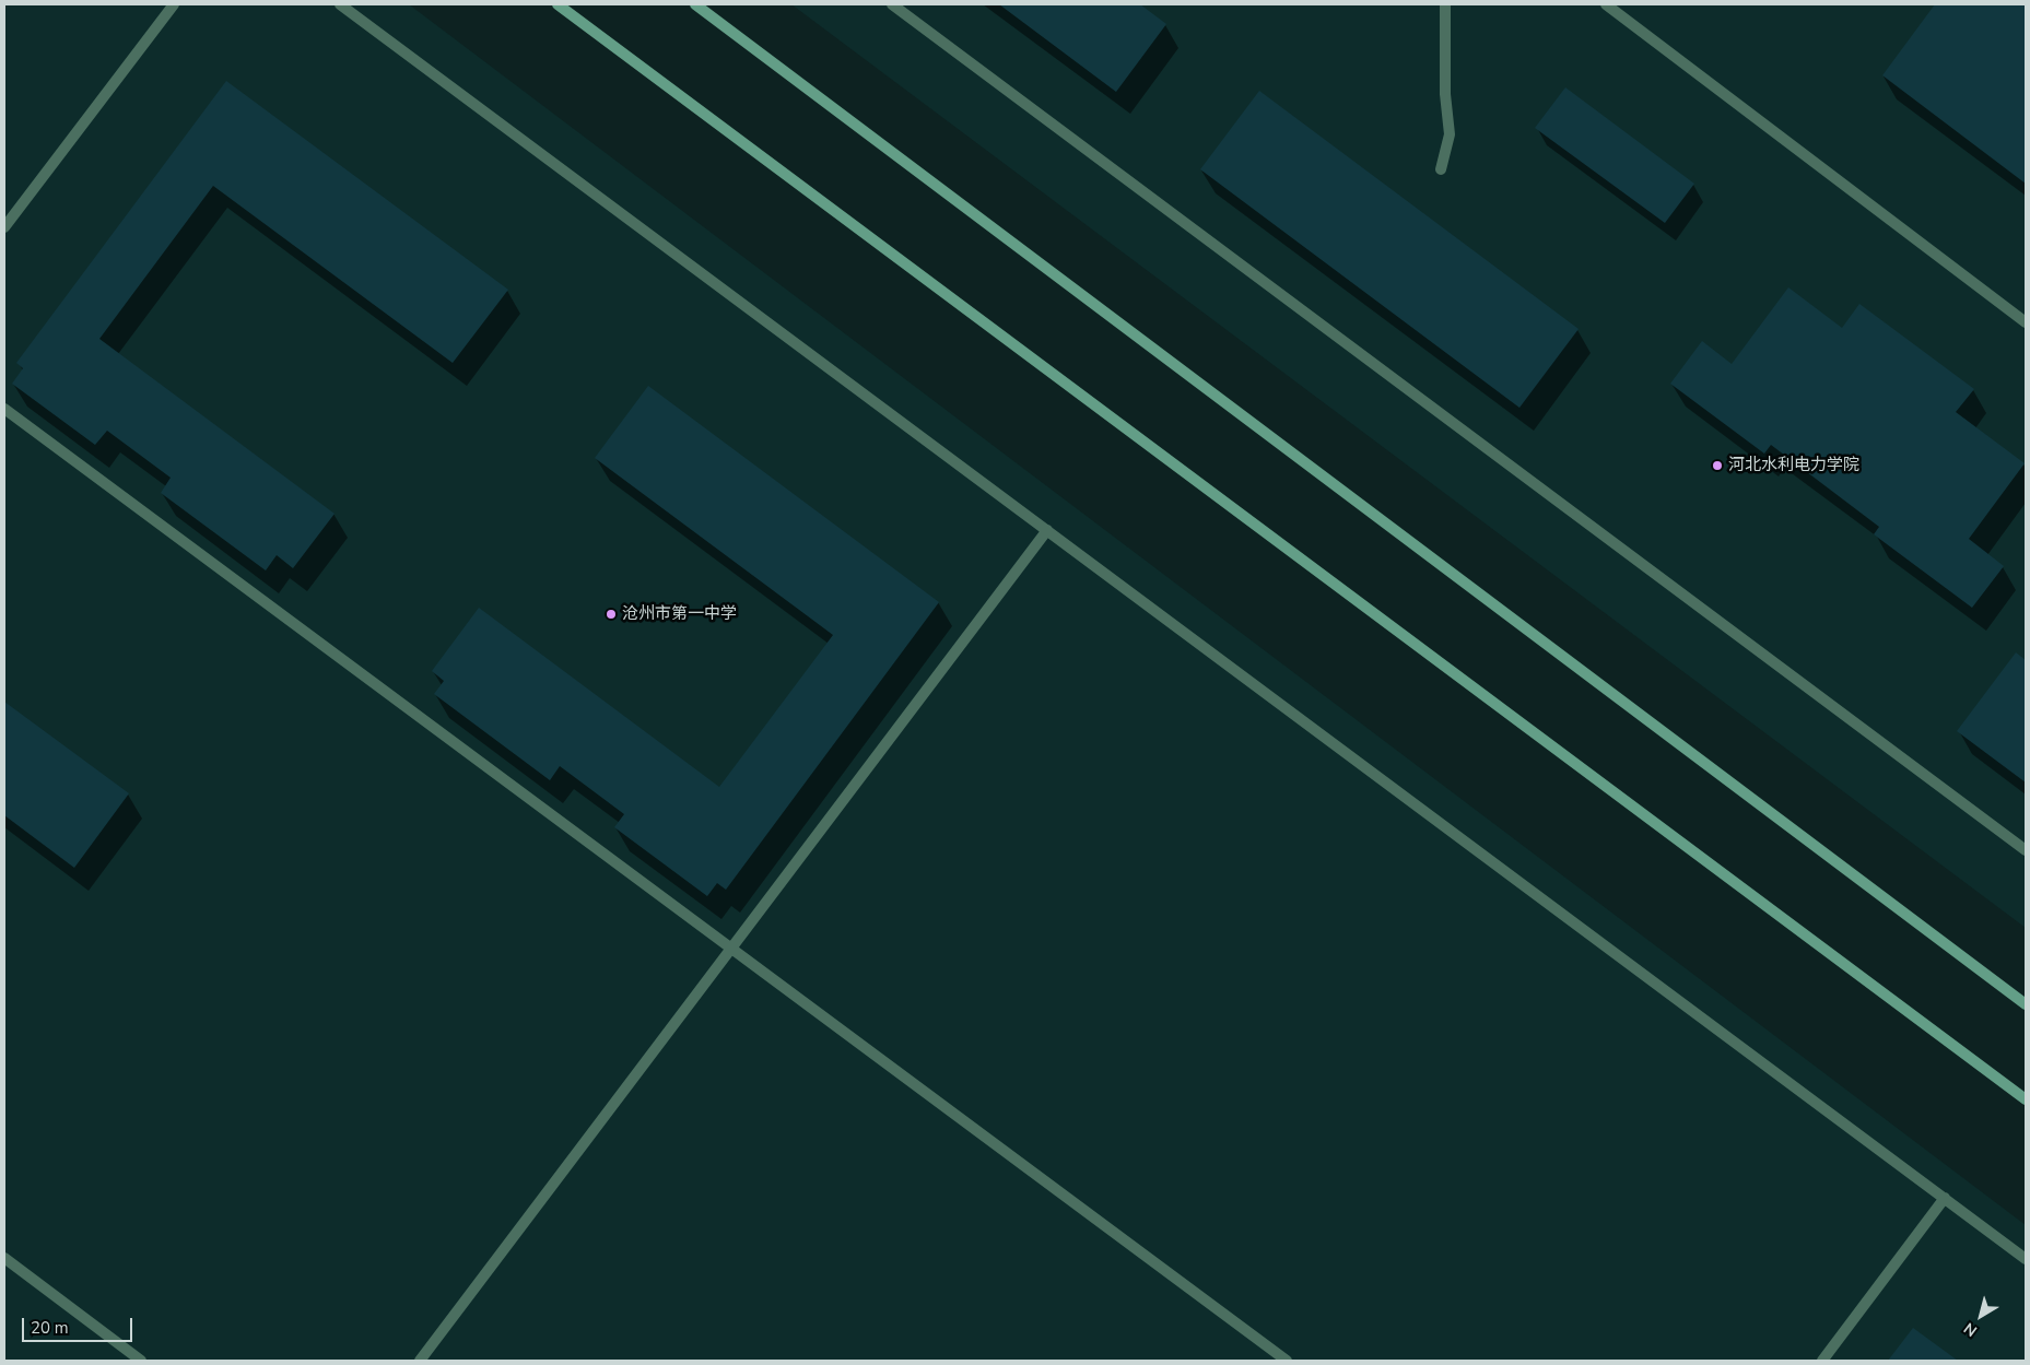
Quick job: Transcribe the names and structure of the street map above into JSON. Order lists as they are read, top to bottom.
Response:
{
  "places": ["河北水利电力学院", "沧州市第一中学"],
  "scale_bar": "20 m",
  "north": "bottom left"
}
